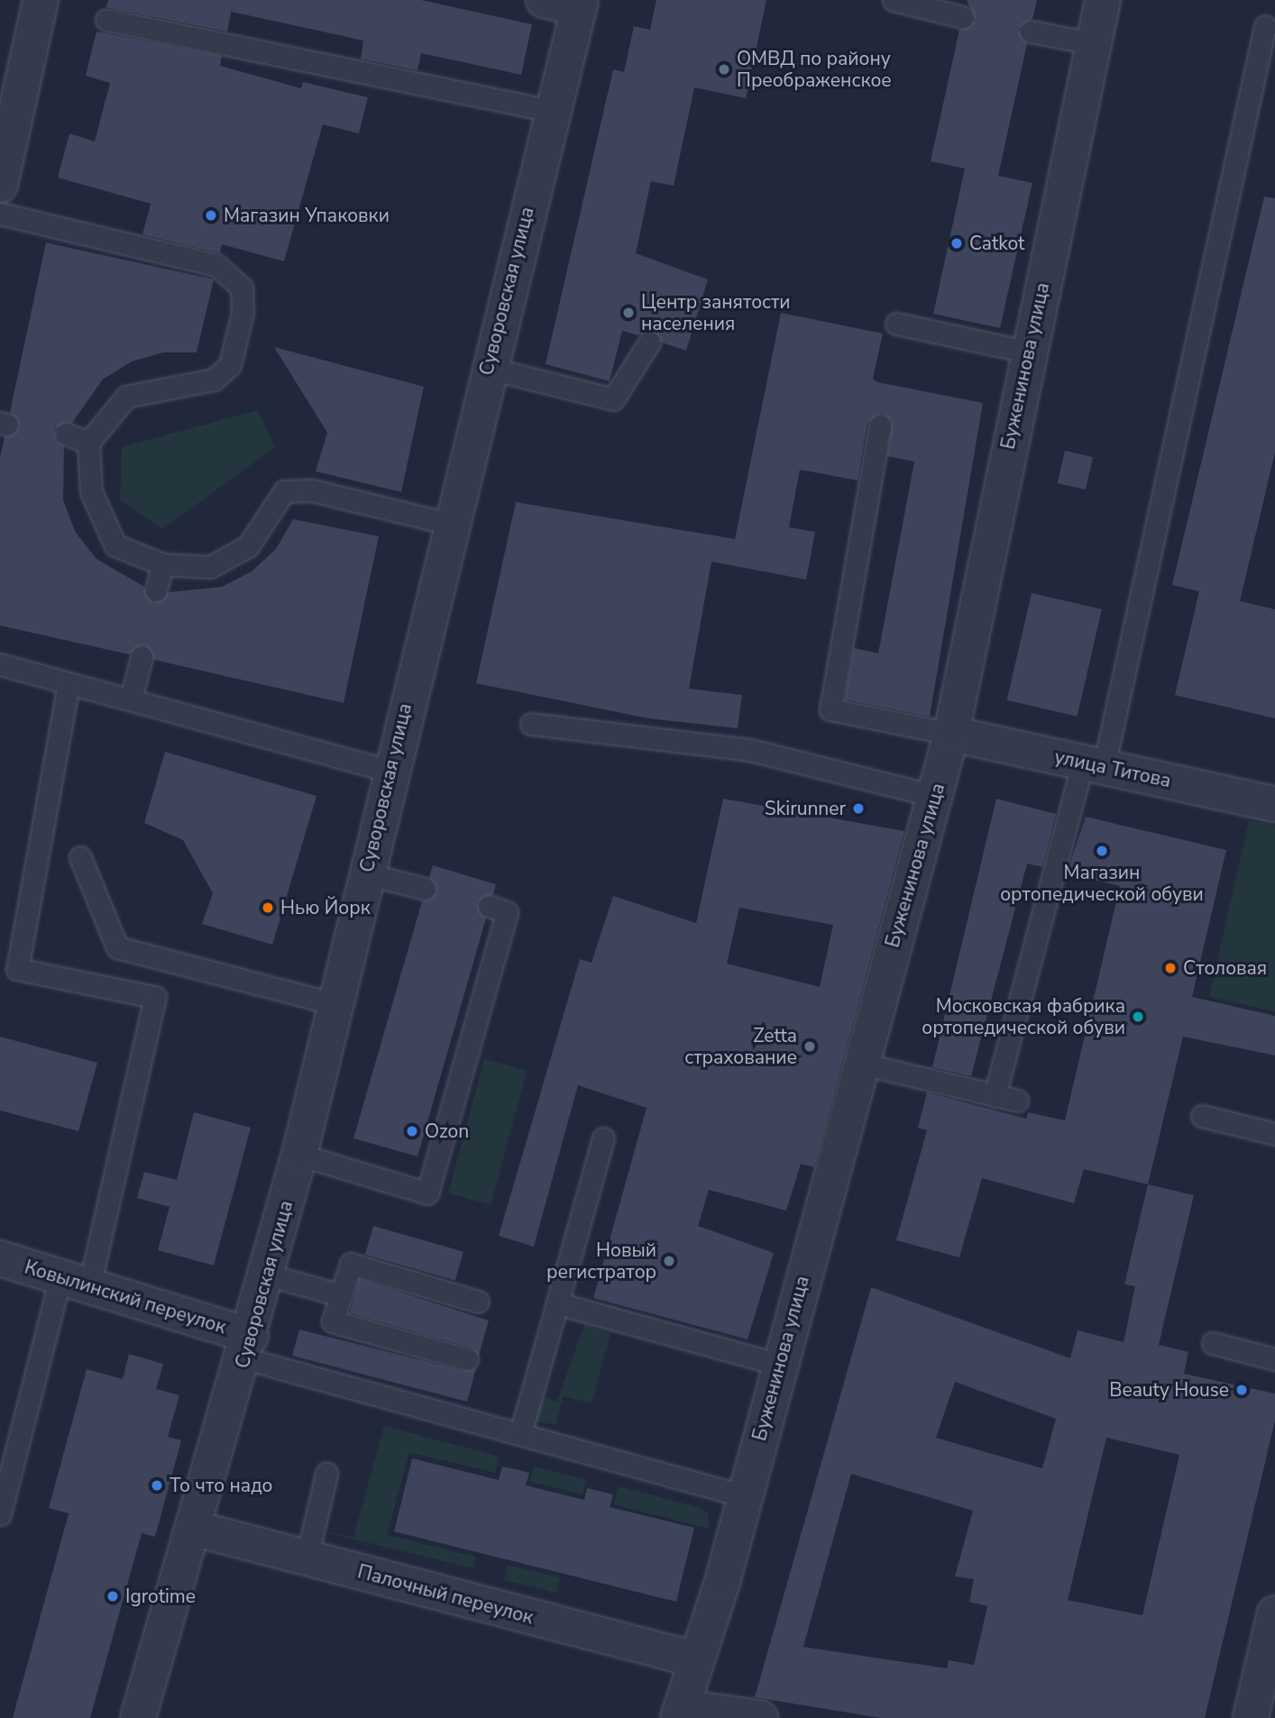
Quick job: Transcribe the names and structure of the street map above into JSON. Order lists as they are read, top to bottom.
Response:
{
  "streets": {
    "street": [
      "Суворовская улица",
      "Буженинова улица",
      "улица Титова",
      "Ковылинский переулок",
      "Палочный переулок"
    ]
  },
  "crossings": [
    ["Суворовская улица", "Ковылинский переулок"],
    ["Суворовская улица", "Палочный переулок"],
    ["Буженинова улица", "улица Титова"],
    ["Буженинова улица", "Палочный переулок"]
  ],
  "places": [
    "ОМВД по району Преображенское",
    "Магазин Упаковки",
    "Catkot",
    "Центр занятости населения",
    "Skirunner",
    "Магазин ортопедической обуви",
    "Нью Йорк",
    "Столовая",
    "Московская фабрика ортопедической обуви",
    "Zetta страхование",
    "Ozon",
    "Новый регистратор",
    "Beauty House",
    "То что надо",
    "Igrotime"
  ]
}
